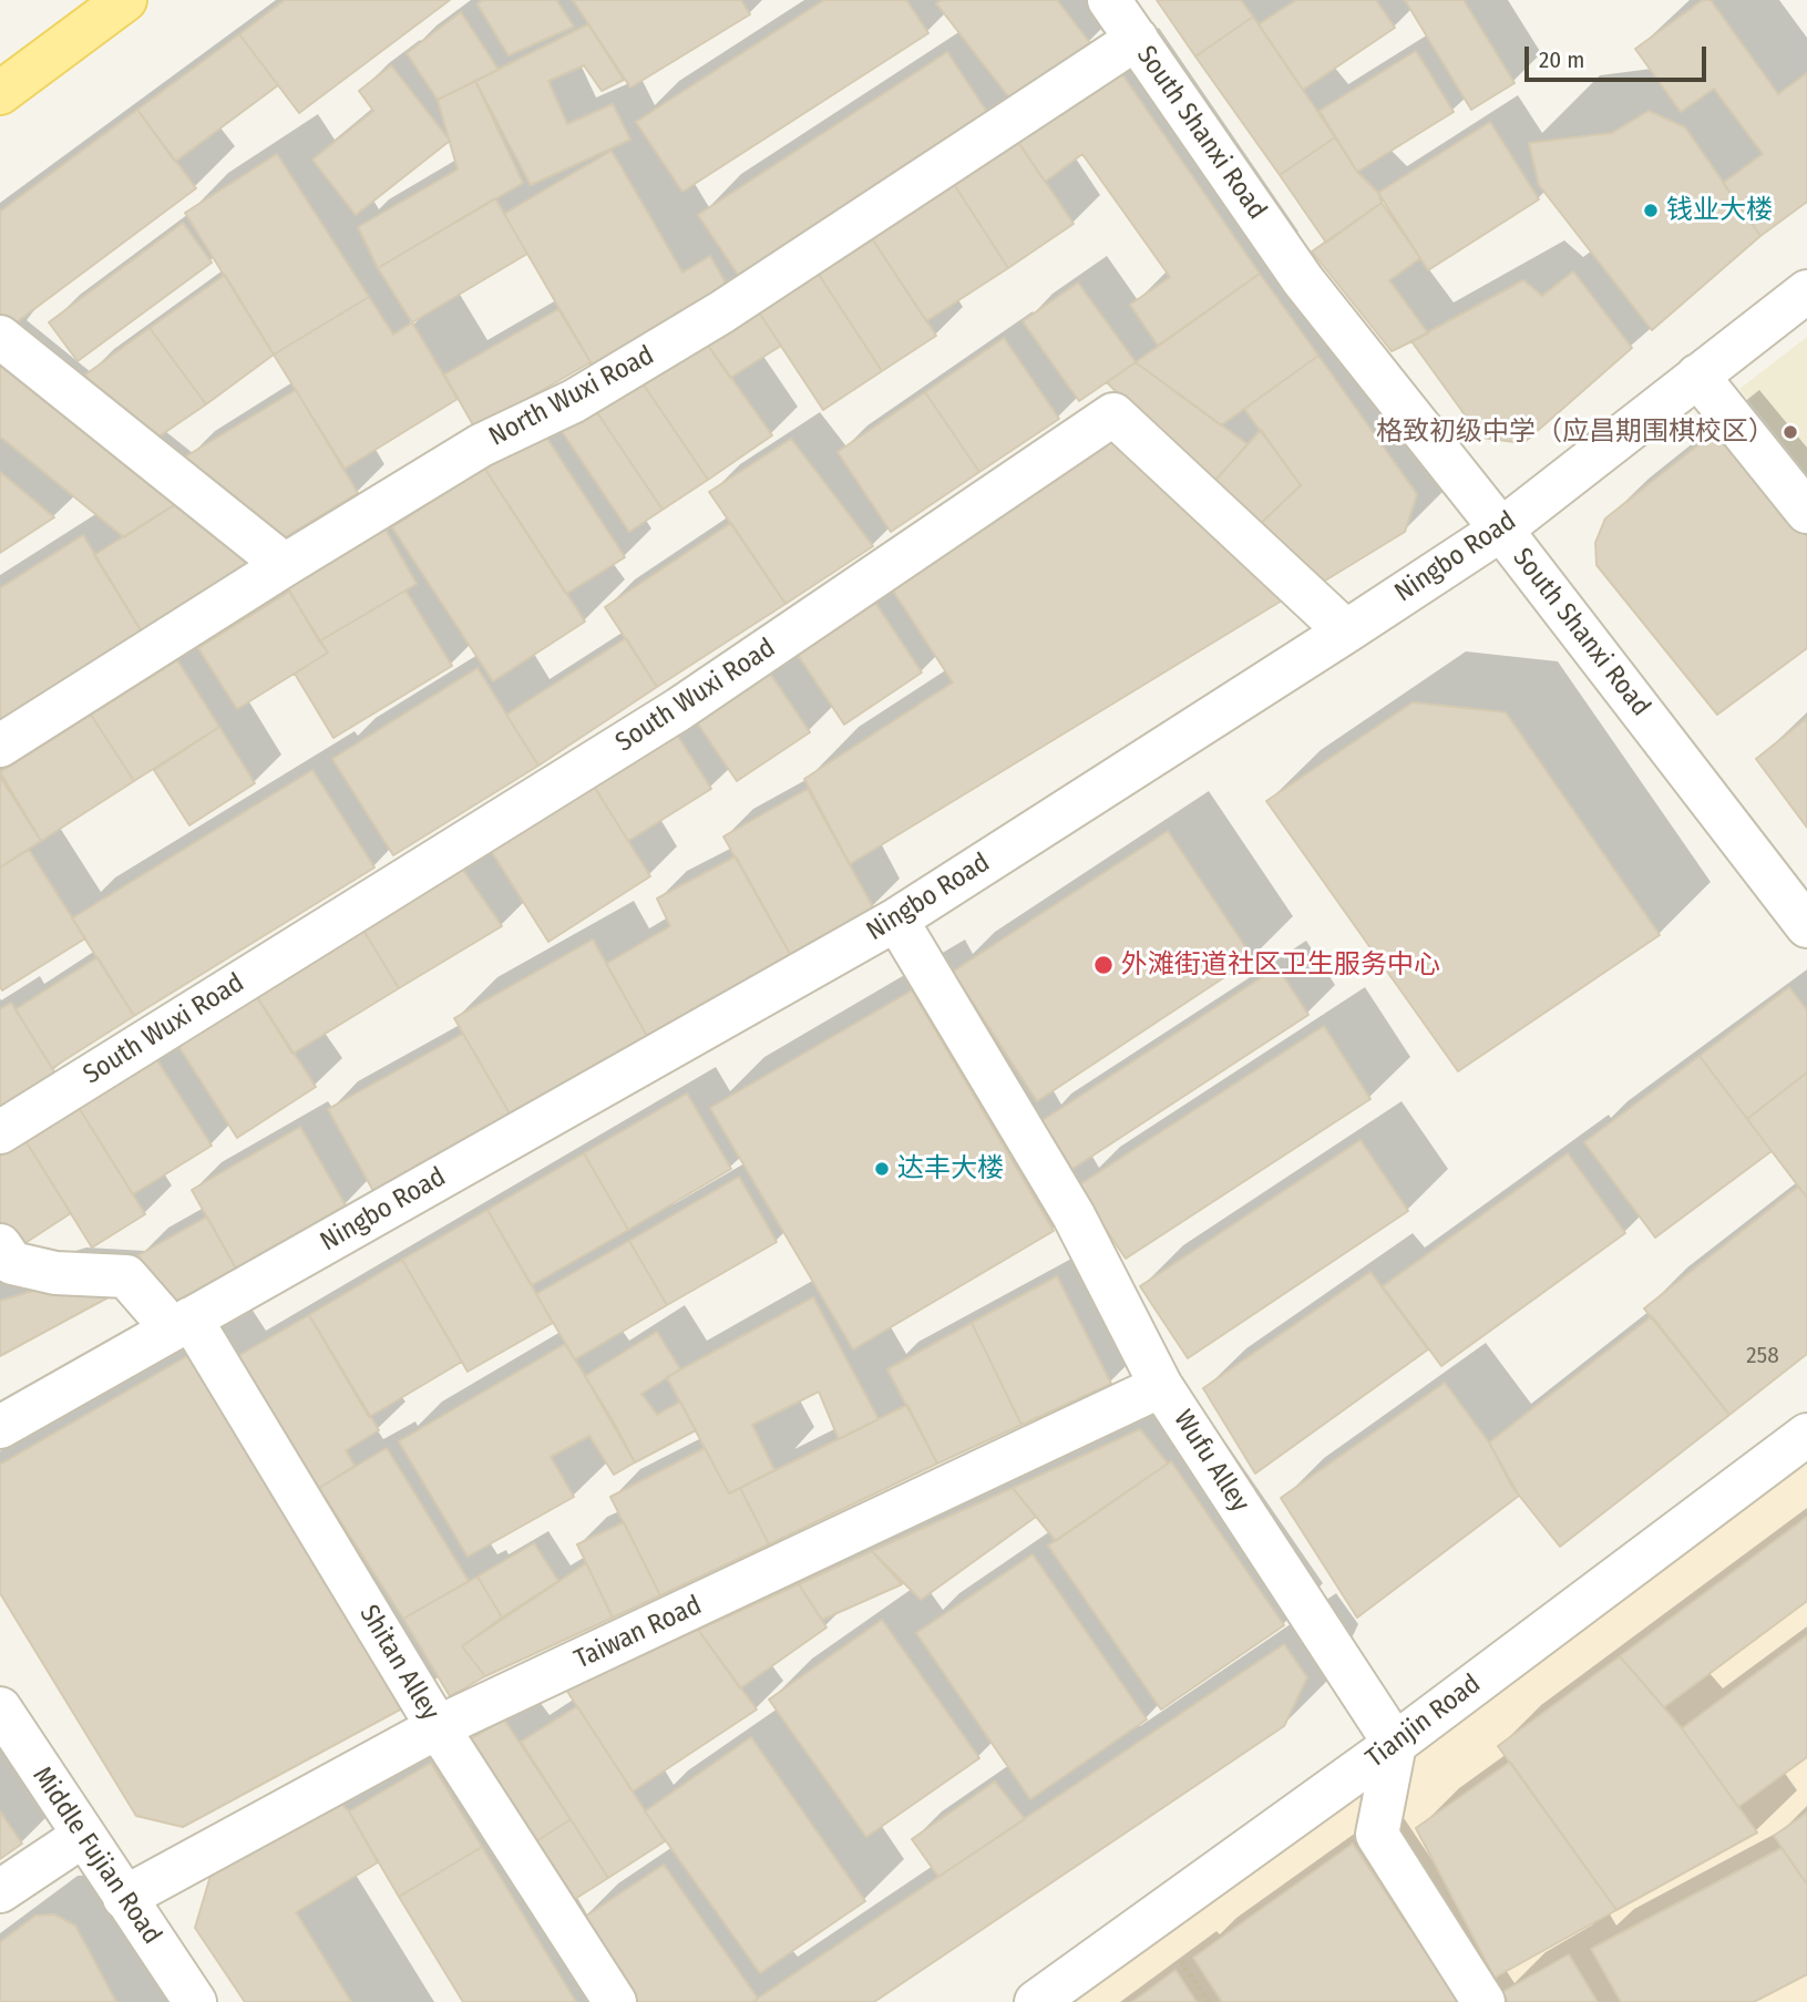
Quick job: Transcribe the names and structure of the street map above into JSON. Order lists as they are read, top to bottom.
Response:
{
  "streets": {
    "street": [
      "South Shanxi Road",
      "North Wuxi Road",
      "Ningbo Road",
      "South Wuxi Road",
      "Wufu Alley",
      "Taiwan Road",
      "Shitan Alley",
      "Tianjin Road",
      "Middle Fujian Road"
    ]
  },
  "crossings": [
    ["South Shanxi Road", "North Wuxi Road"],
    ["South Shanxi Road", "Ningbo Road"],
    ["Ningbo Road", "South Wuxi Road"],
    ["Ningbo Road", "Wufu Alley"],
    ["Ningbo Road", "Shitan Alley"],
    ["Wufu Alley", "Taiwan Road"],
    ["Wufu Alley", "Tianjin Road"],
    ["Taiwan Road", "Shitan Alley"],
    ["Taiwan Road", "Middle Fujian Road"]
  ],
  "places": [
    "钱业大楼",
    "格致初级中学（应昌期围棋校区）",
    "外滩街道社区卫生服务中心",
    "达丰大楼"
  ],
  "house_numbers": ["258"],
  "scale_bar": "20 m"
}
